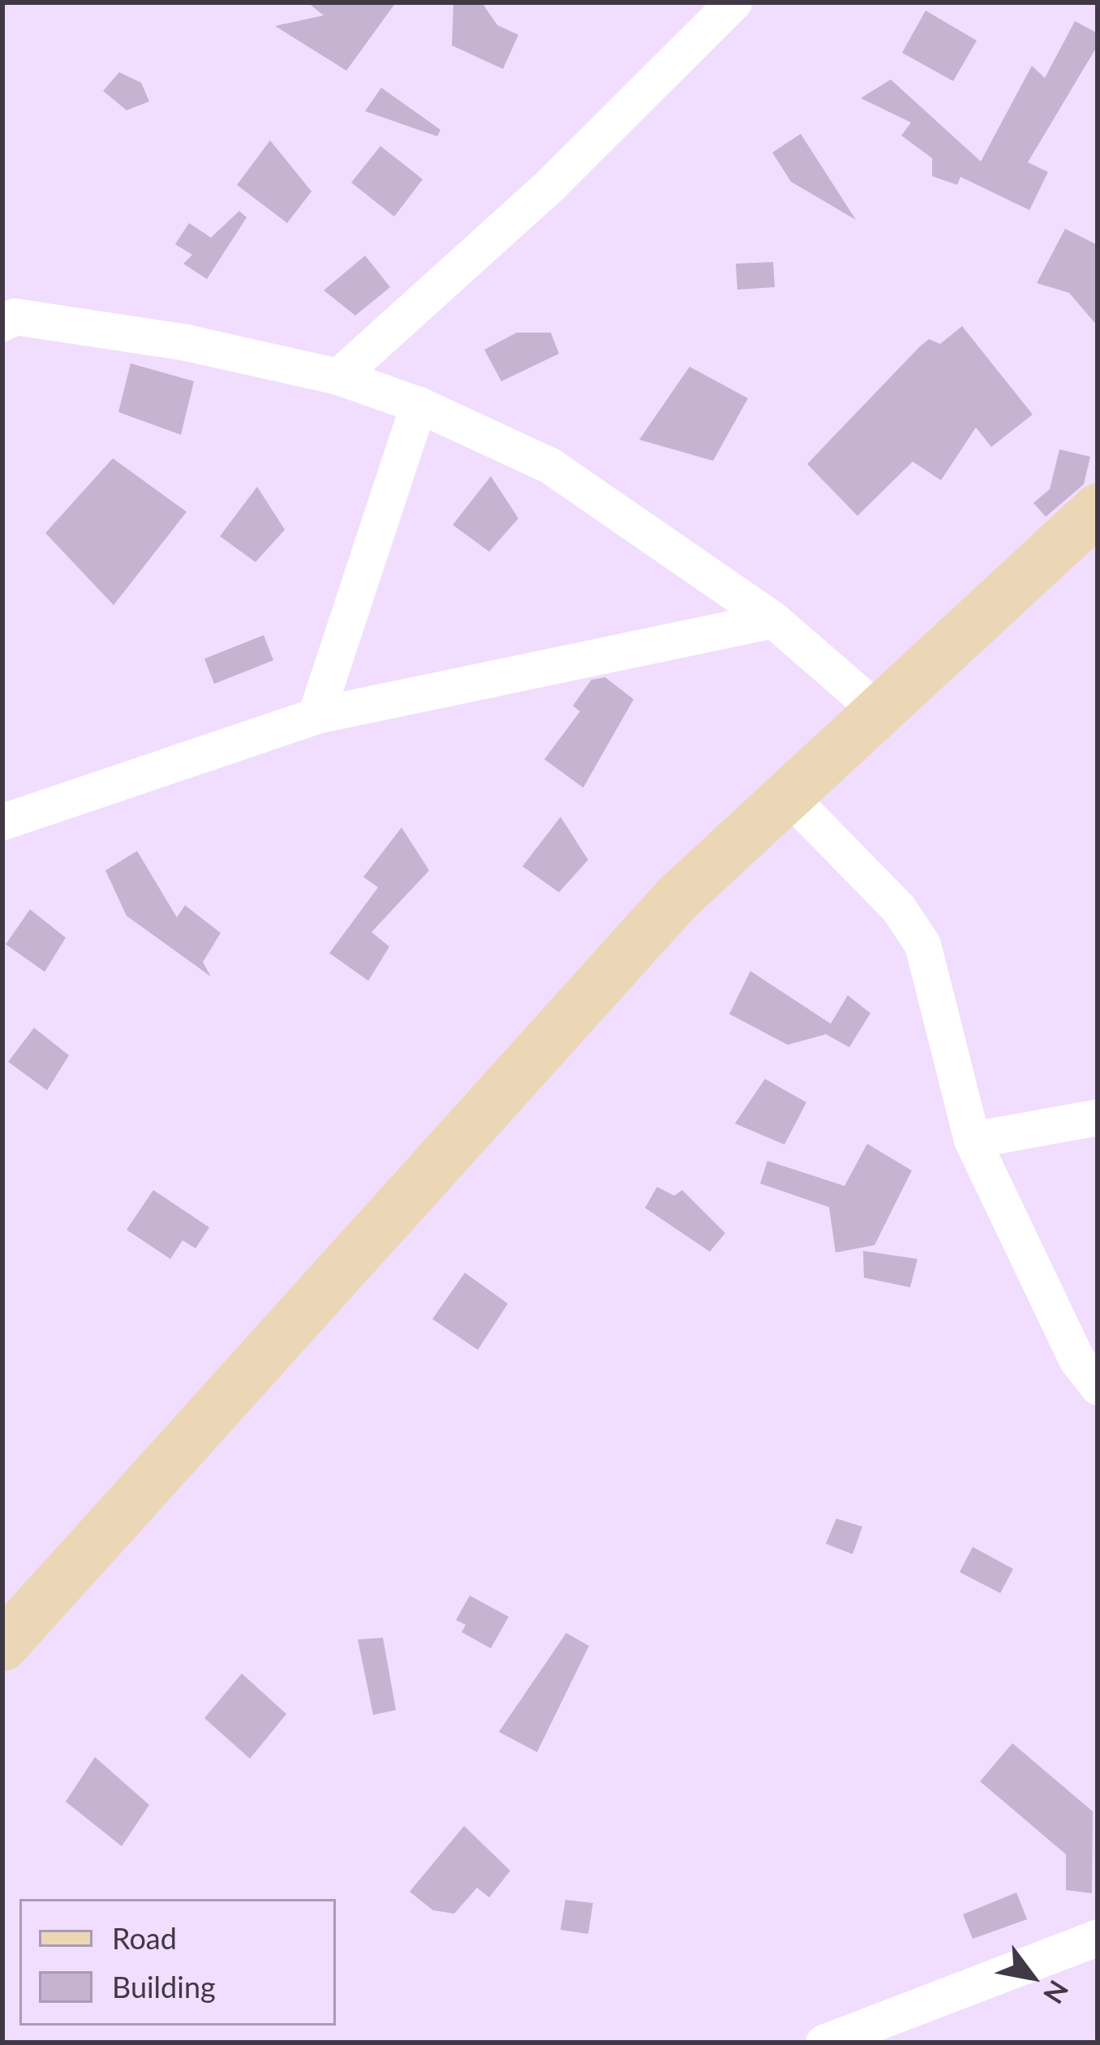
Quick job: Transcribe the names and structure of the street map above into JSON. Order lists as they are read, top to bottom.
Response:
{
  "legend": ["Road", "Building"],
  "north": "bottom right"
}
